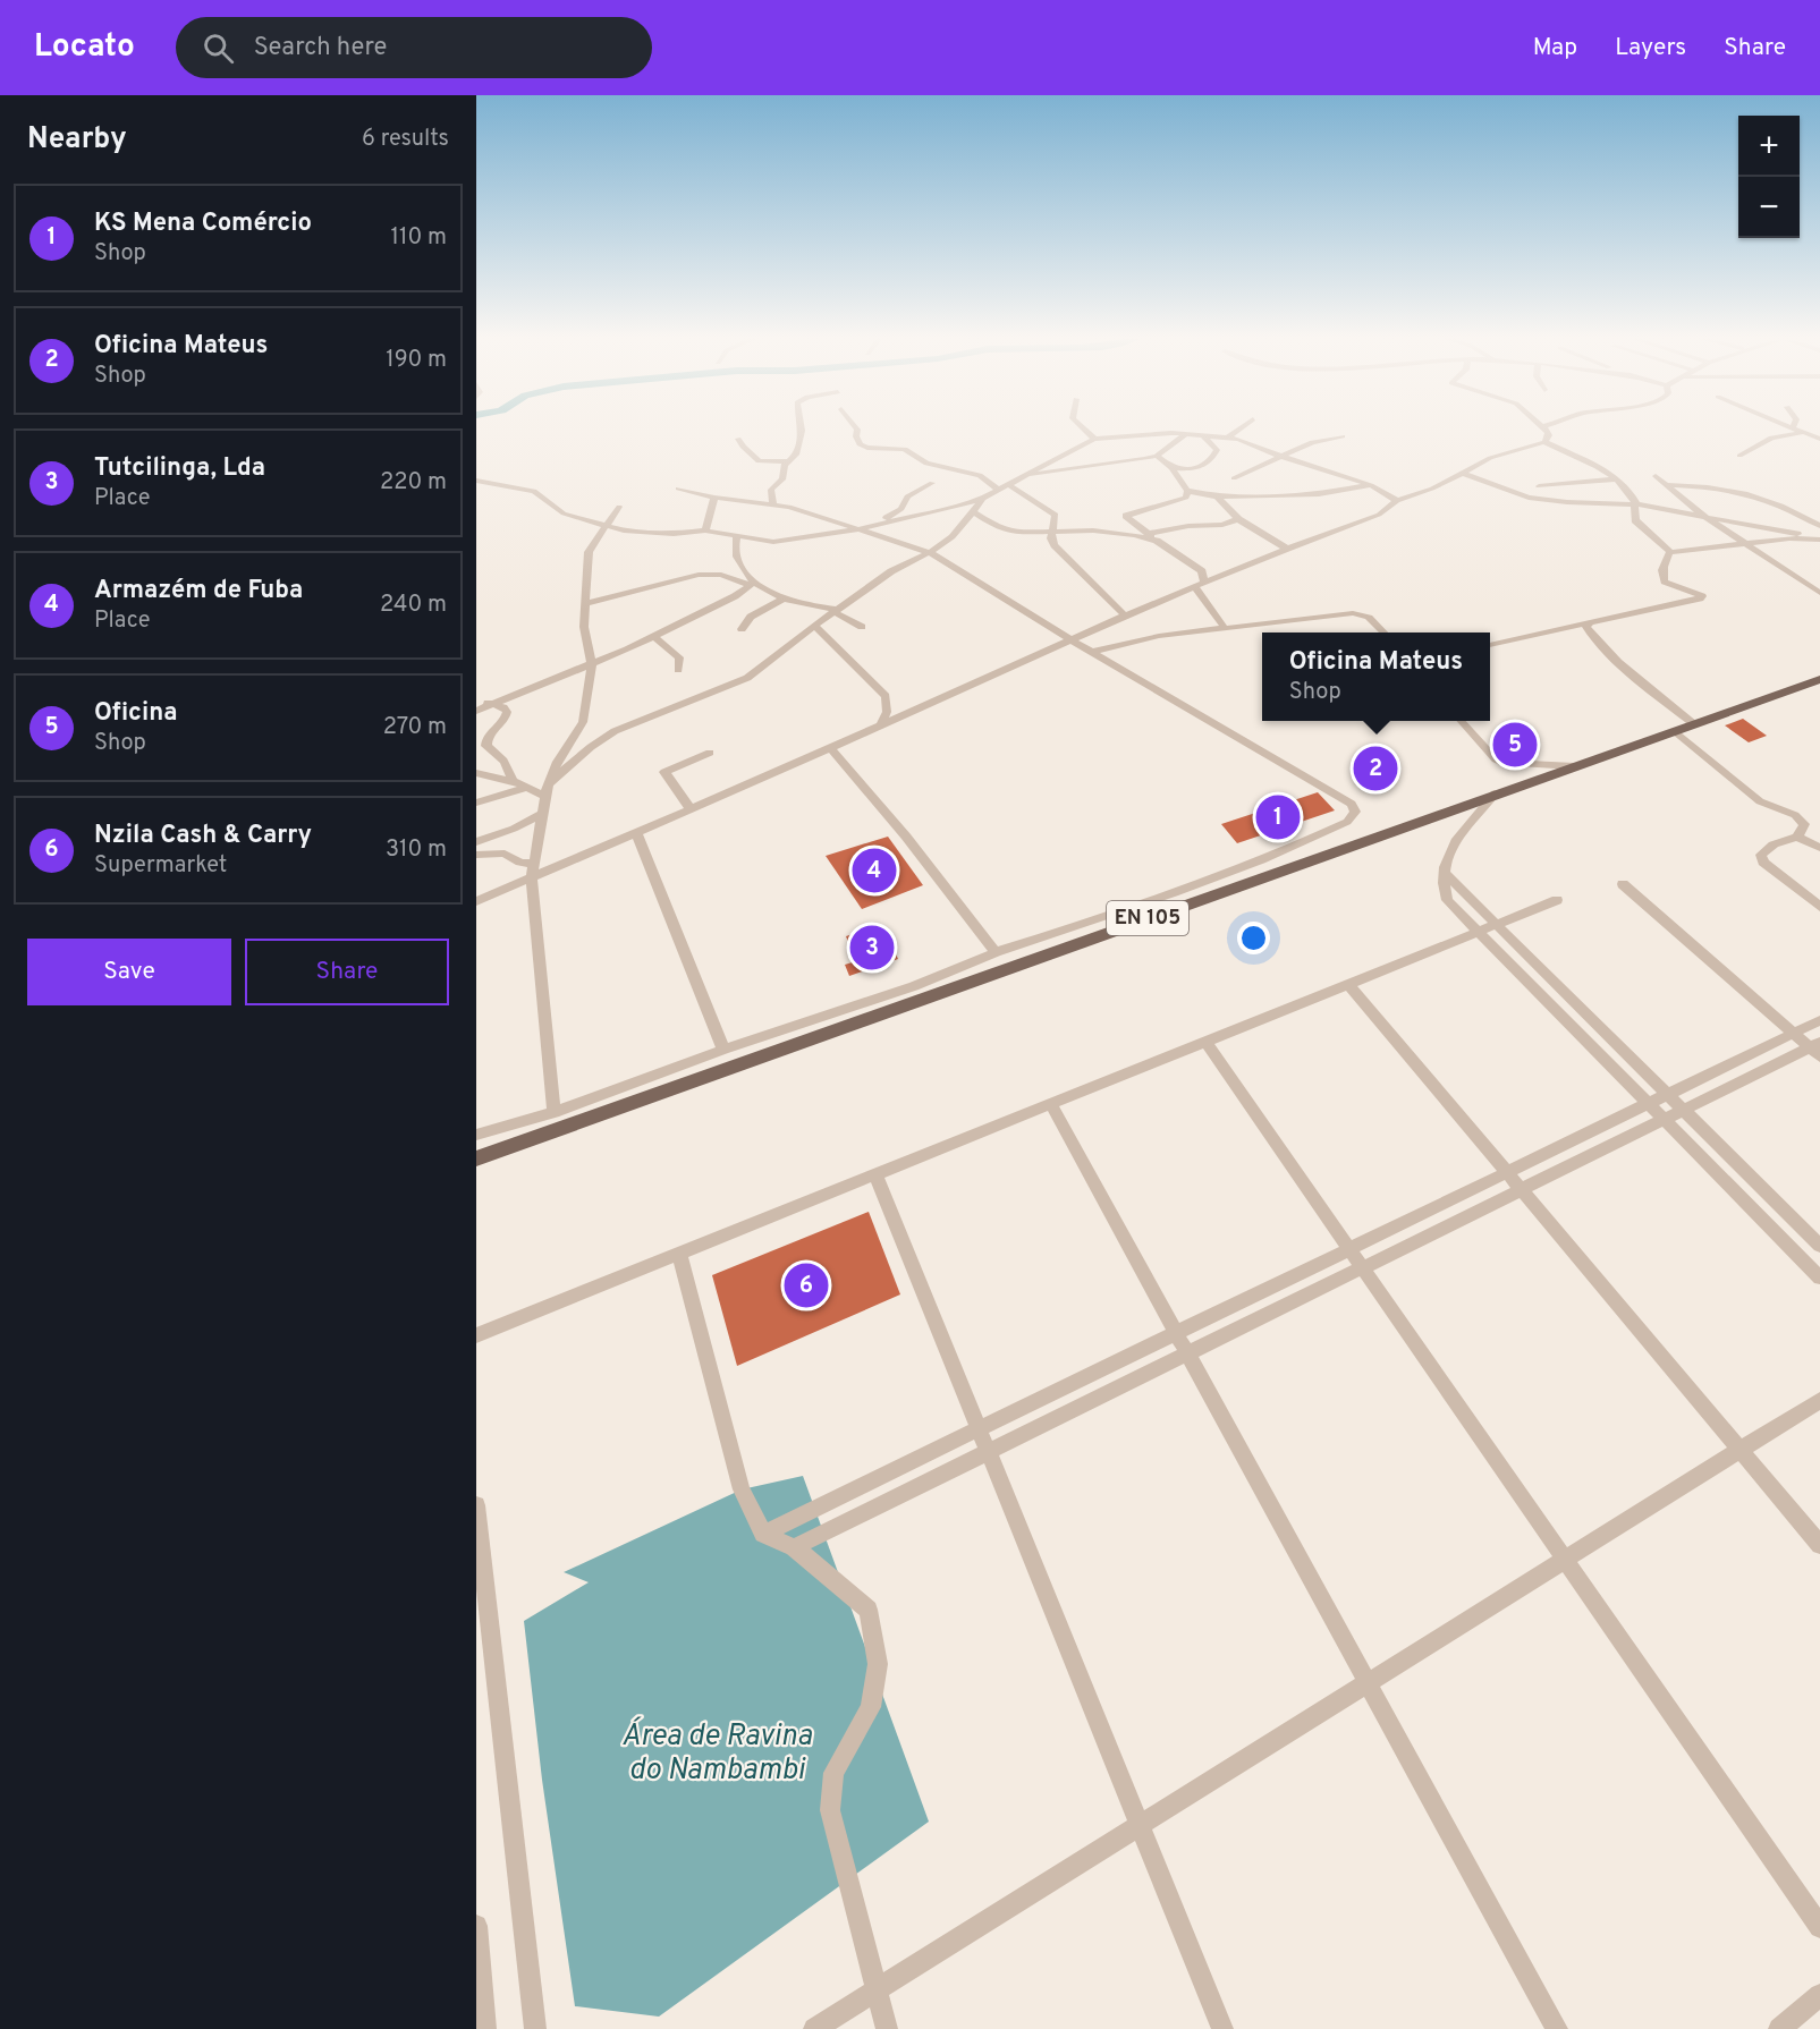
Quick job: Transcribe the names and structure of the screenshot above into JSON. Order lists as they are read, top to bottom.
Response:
{
  "streets": {
    "main road": ["EN 105"]
  },
  "water": ["Área de Ravina do Nambambi"],
  "page": {
    "header": "Locato",
    "search": "Search here",
    "nav": ["Map", "Layers", "Share"],
    "heading": ["Nearby", "6 results"],
    "map_buttons": ["+", "−"],
    "list": [
      {
        "mark": "1",
        "name": "KS Mena Comércio",
        "note": "Shop",
        "value": "110 m"
      },
      {
        "mark": "2",
        "name": "Oficina Mateus",
        "note": "Shop",
        "value": "190 m"
      },
      {
        "mark": "3",
        "name": "Tutcilinga, Lda",
        "note": "Place",
        "value": "220 m"
      },
      {
        "mark": "4",
        "name": "Armazém de Fuba",
        "note": "Place",
        "value": "240 m"
      },
      {
        "mark": "5",
        "name": "Oficina",
        "note": "Shop",
        "value": "270 m"
      },
      {
        "mark": "6",
        "name": "Nzila Cash & Carry",
        "note": "Supermarket",
        "value": "310 m"
      }
    ],
    "popup": ["Oficina Mateus", "Shop"],
    "pins": [
      "5",
      "2",
      "1",
      "4",
      "3",
      "6"
    ],
    "buttons": ["Save", "Share"]
  }
}
